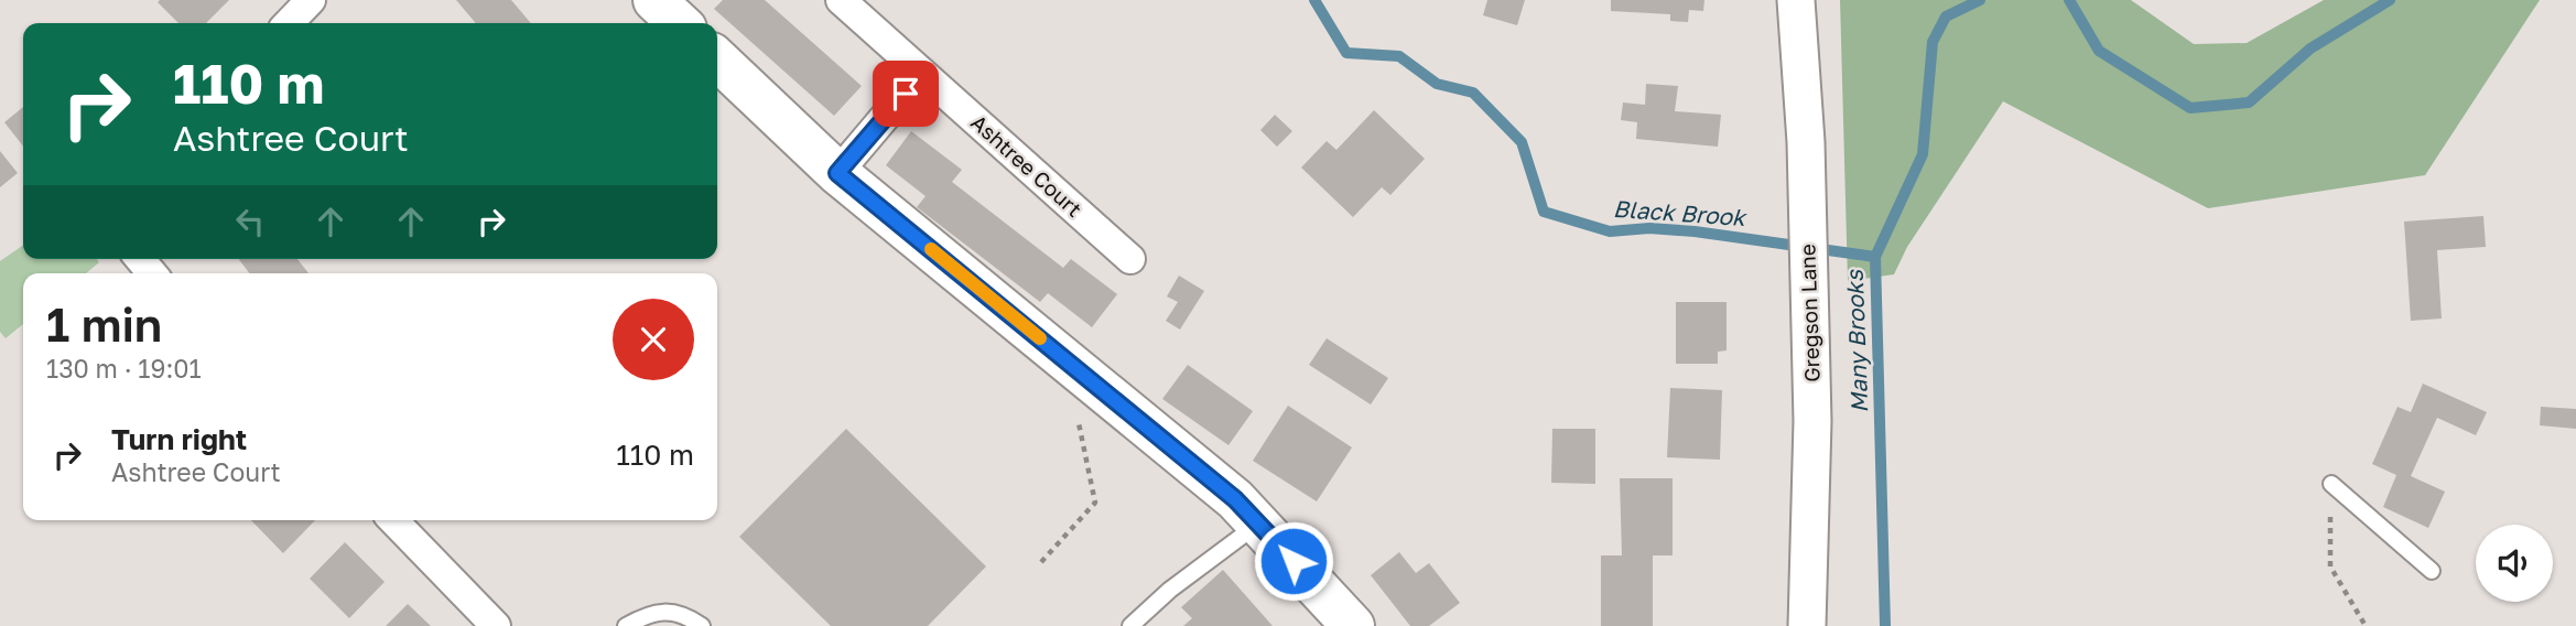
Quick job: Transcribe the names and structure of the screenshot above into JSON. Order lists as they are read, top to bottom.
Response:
{
  "streets": {
    "street": ["Ashtree Court", "Gregson Lane"]
  },
  "water": ["Black Brook", "Many Brooks"],
  "page": {
    "turn": ["110 m", "Ashtree Court"],
    "heading": ["1 min", "130 m · 19:01"],
    "list": [
      {
        "name": "Turn right",
        "note": "Ashtree Court",
        "value": "110 m"
      }
    ]
  }
}
